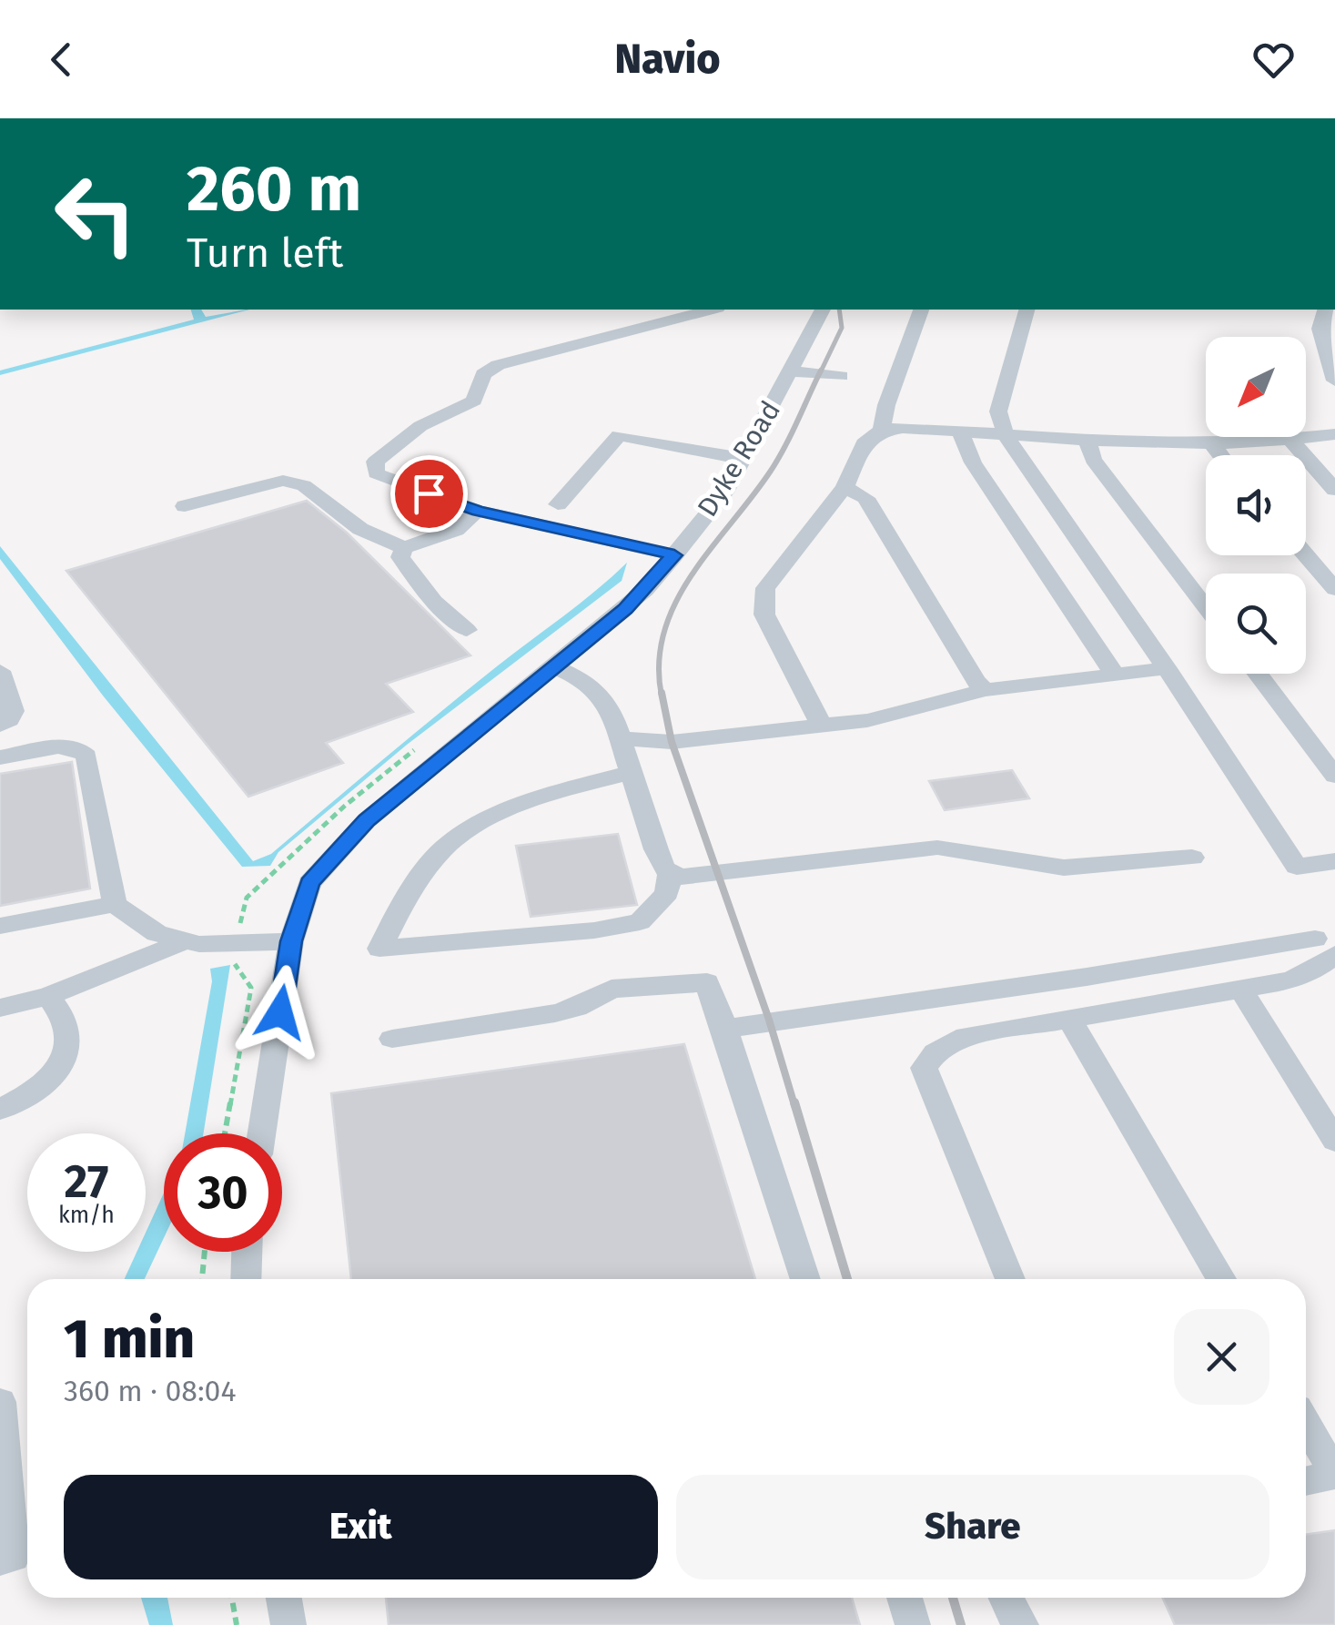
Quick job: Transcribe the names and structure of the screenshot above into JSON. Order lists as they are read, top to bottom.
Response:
{
  "streets": {
    "street": ["Dyke Road"]
  },
  "north": "bottom left",
  "page": {
    "header": "Navio",
    "turn": ["260 m", "Turn left"],
    "speed": "27 km/h",
    "limit": "30",
    "heading": ["1 min", "360 m · 08:04"],
    "buttons": ["Exit", "Share"]
  }
}
